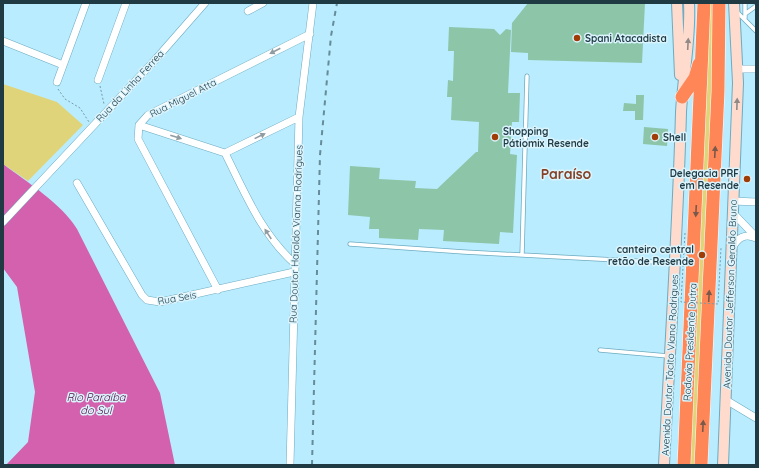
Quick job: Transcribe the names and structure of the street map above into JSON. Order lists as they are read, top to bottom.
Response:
{
  "streets": {
    "highway": ["Rodovia Presidente Dutra"],
    "main road": ["Avenida Doutor Jefferson Geraldo Bruno", "Avenida Doutor Tácito Viana Rodrigues"],
    "street": [
      "Rua da Linha Ferrea",
      "Rua Miguel Atta",
      "Rua Doutor Haroldo Vianna Rodrigues",
      "Rua Seis"
    ]
  },
  "crossings": [
    ["Rua Miguel Atta", "Rua Doutor Haroldo Vianna Rodrigues"],
    ["Rua Miguel Atta", "Rua Seis"],
    ["Rua Doutor Haroldo Vianna Rodrigues", "Rua Seis"]
  ],
  "one_way": ["Rua Miguel Atta"],
  "districts": ["Paraíso"],
  "water": ["Rio Paraíba do Sul"],
  "places": [
    "Spani Atacadista",
    "Shopping Pátiomix Resende",
    "Shell",
    "Delegacia PRF em Resende",
    "canteiro central retão de Resende"
  ]
}
